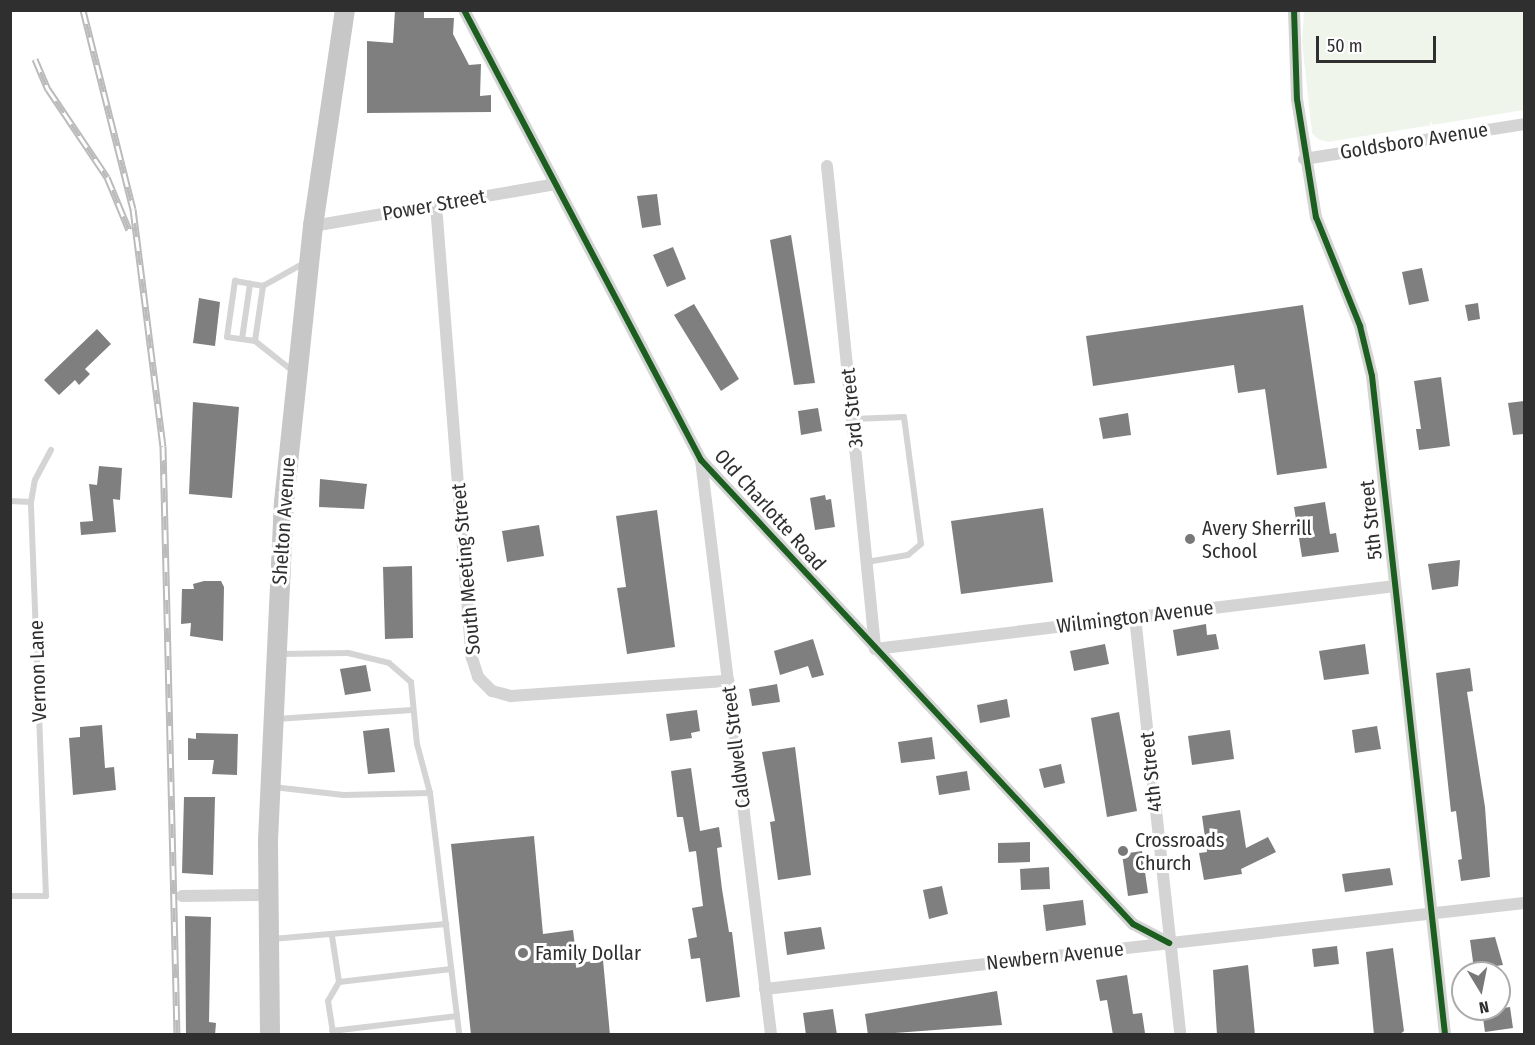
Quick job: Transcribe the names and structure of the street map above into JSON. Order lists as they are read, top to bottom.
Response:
{
  "streets": {
    "main road": ["Shelton Avenue"],
    "street": [
      "Goldsboro Avenue",
      "Power Street",
      "3rd Street",
      "Old Charlotte Road",
      "5th Street",
      "South Meeting Street",
      "Wilmington Avenue",
      "Caldwell Street",
      "4th Street",
      "Newbern Avenue"
    ],
    "lane": ["Vernon Lane"]
  },
  "crossings": [
    ["Goldsboro Avenue", "5th Street"],
    ["Power Street", "Old Charlotte Road"],
    ["Power Street", "Shelton Avenue"],
    ["Power Street", "South Meeting Street"],
    ["3rd Street", "Old Charlotte Road"],
    ["3rd Street", "Wilmington Avenue"],
    ["Old Charlotte Road", "Wilmington Avenue"],
    ["Old Charlotte Road", "Caldwell Street"],
    ["Old Charlotte Road", "4th Street"],
    ["Old Charlotte Road", "Newbern Avenue"],
    ["5th Street", "Wilmington Avenue"],
    ["5th Street", "Newbern Avenue"],
    ["South Meeting Street", "Caldwell Street"],
    ["Wilmington Avenue", "4th Street"],
    ["Caldwell Street", "Newbern Avenue"],
    ["4th Street", "Newbern Avenue"]
  ],
  "places": ["Avery Sherrill School", "Crossroads Church", "Family Dollar"],
  "scale_bar": "50 m",
  "north": "bottom"
}
